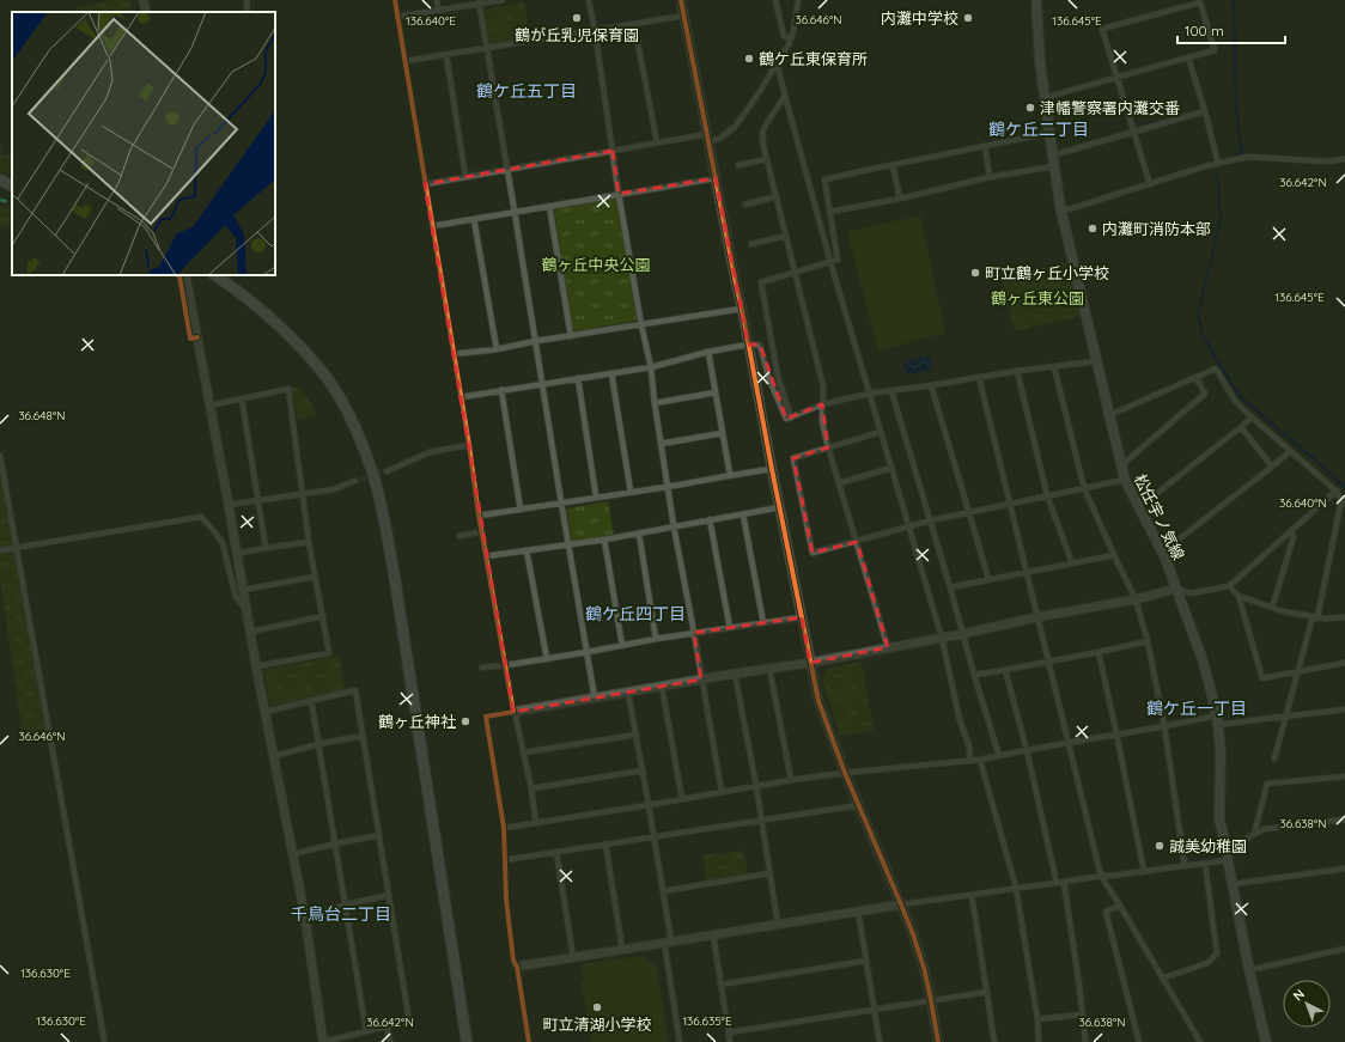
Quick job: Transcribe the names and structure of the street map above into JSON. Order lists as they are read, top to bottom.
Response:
{
  "streets": {
    "main road": ["松任宇ノ気線"]
  },
  "districts": [
    "鶴ケ丘五丁目",
    "鶴ケ丘二丁目",
    "鶴ケ丘四丁目",
    "鶴ケ丘一丁目",
    "千鳥台二丁目"
  ],
  "parks": ["鶴ヶ丘中央公園", "鶴ヶ丘東公園"],
  "places": [
    "鶴が丘乳児保育園",
    "内灘中学校",
    "鶴ケ丘東保育所",
    "津幡警察署内灘交番",
    "内灘町消防本部",
    "町立鶴ヶ丘小学校",
    "鶴ヶ丘神社",
    "誠美幼稚園",
    "町立清湖小学校"
  ],
  "scale_bar": "100 m",
  "north": "top left",
  "coordinates": [
    "36.646°N",
    "136.640°E",
    "136.645°E",
    "36.642°N",
    "36.648°N",
    "36.640°N",
    "36.638°N",
    "136.630°E",
    "136.635°E"
  ]
}
